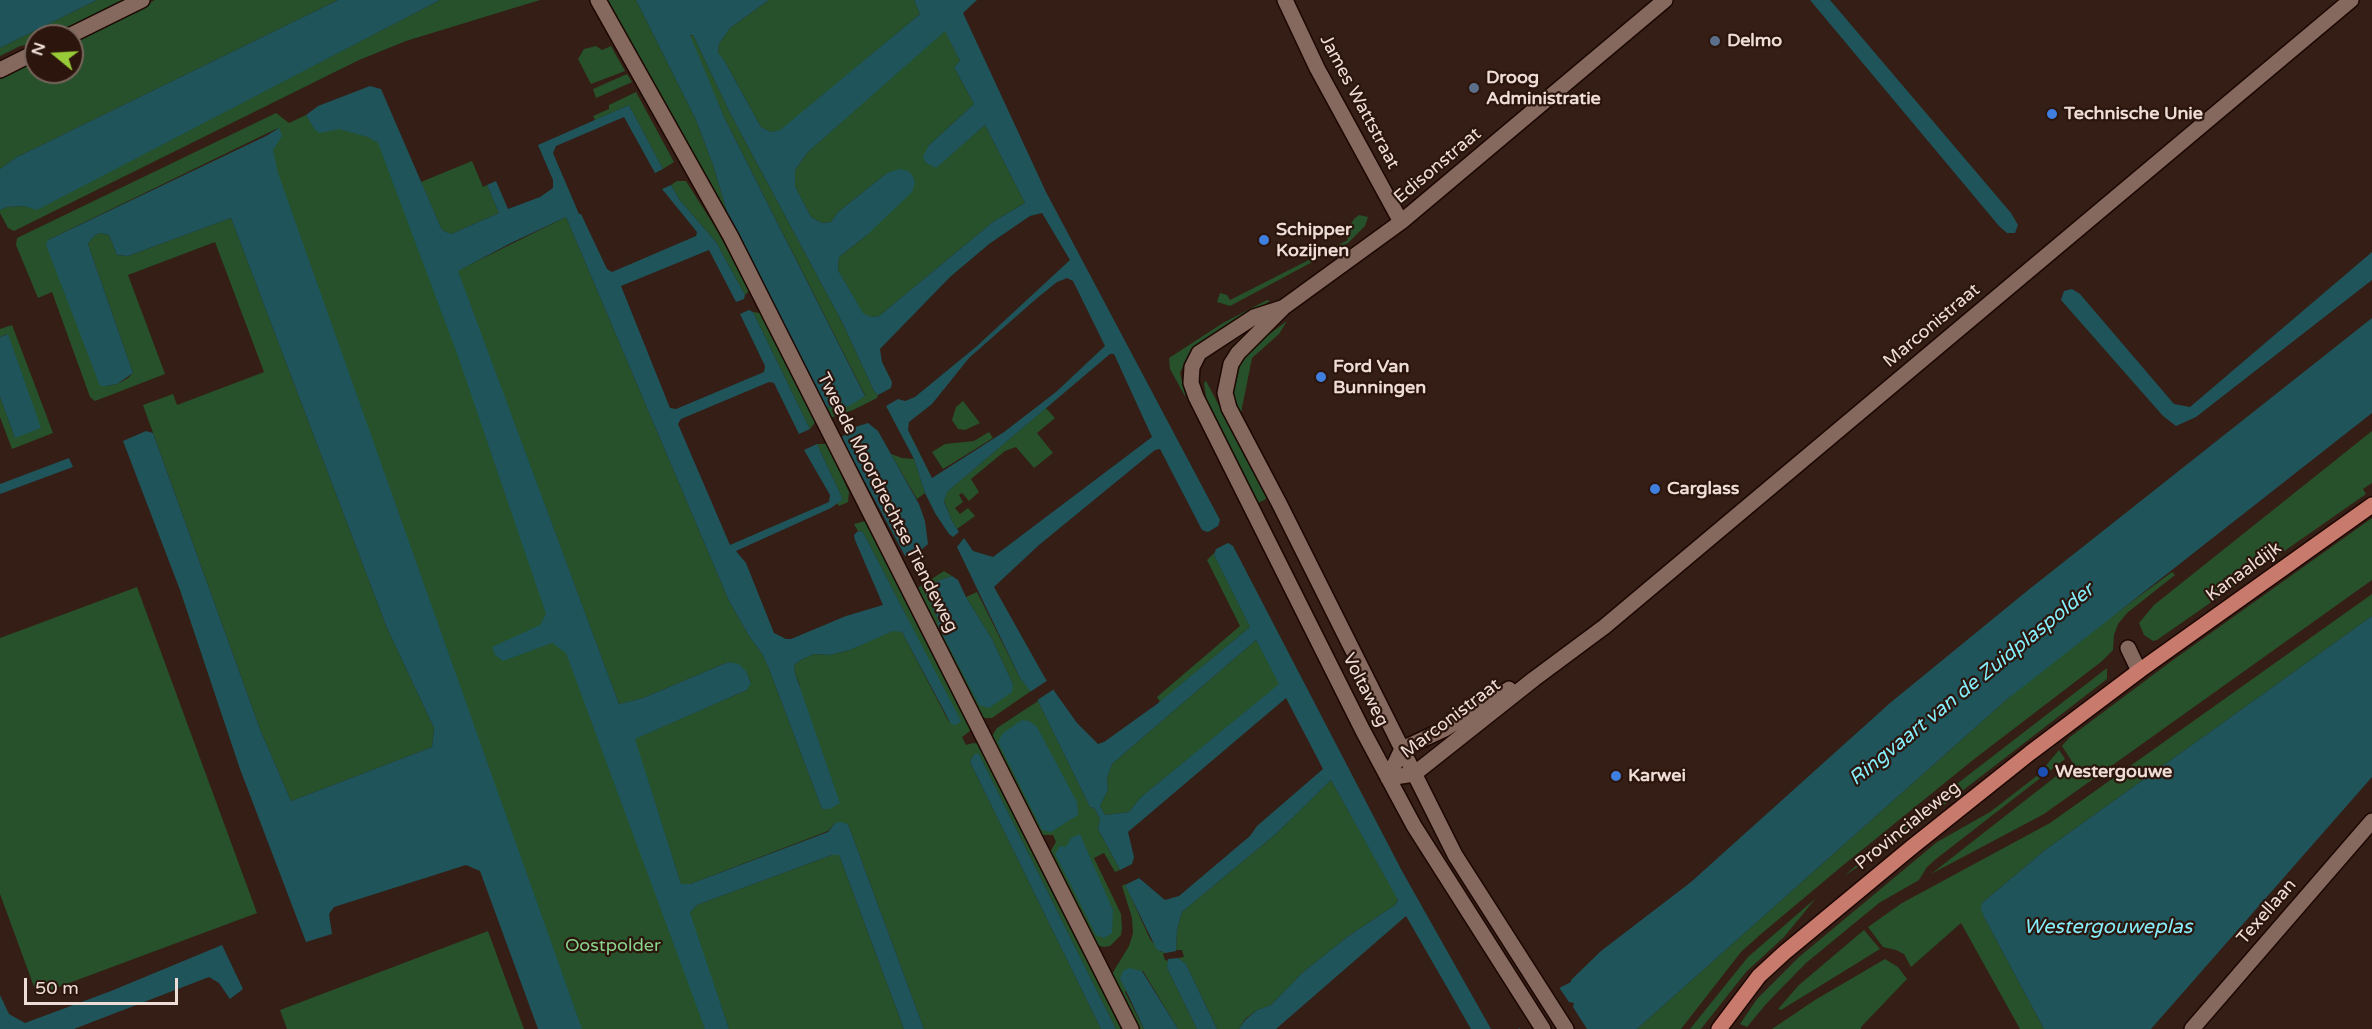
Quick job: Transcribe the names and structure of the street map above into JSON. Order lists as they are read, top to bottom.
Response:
{
  "streets": {
    "main road": ["Kanaaldijk", "Provincialeweg"],
    "street": [
      "James Wattstraat",
      "Edisonstraat",
      "Marconistraat",
      "Tweede Moordrechtse Tiendeweg",
      "Voltaweg",
      "Texellaan"
    ]
  },
  "crossings": [
    ["James Wattstraat", "Edisonstraat"],
    ["Edisonstraat", "Voltaweg"],
    ["Marconistraat", "Voltaweg"],
    ["Kanaaldijk", "Provincialeweg"]
  ],
  "water": ["Ringvaart van de Zuidplaspolder", "Westergouweplas"],
  "parks": ["Oostpolder"],
  "places": [
    "Delmo",
    "Droog Administratie",
    "Technische Unie",
    "Schipper Kozijnen",
    "Ford Van Bunningen",
    "Carglass",
    "Westergouwe",
    "Karwei"
  ],
  "scale_bar": "50 m",
  "north": "left"
}
